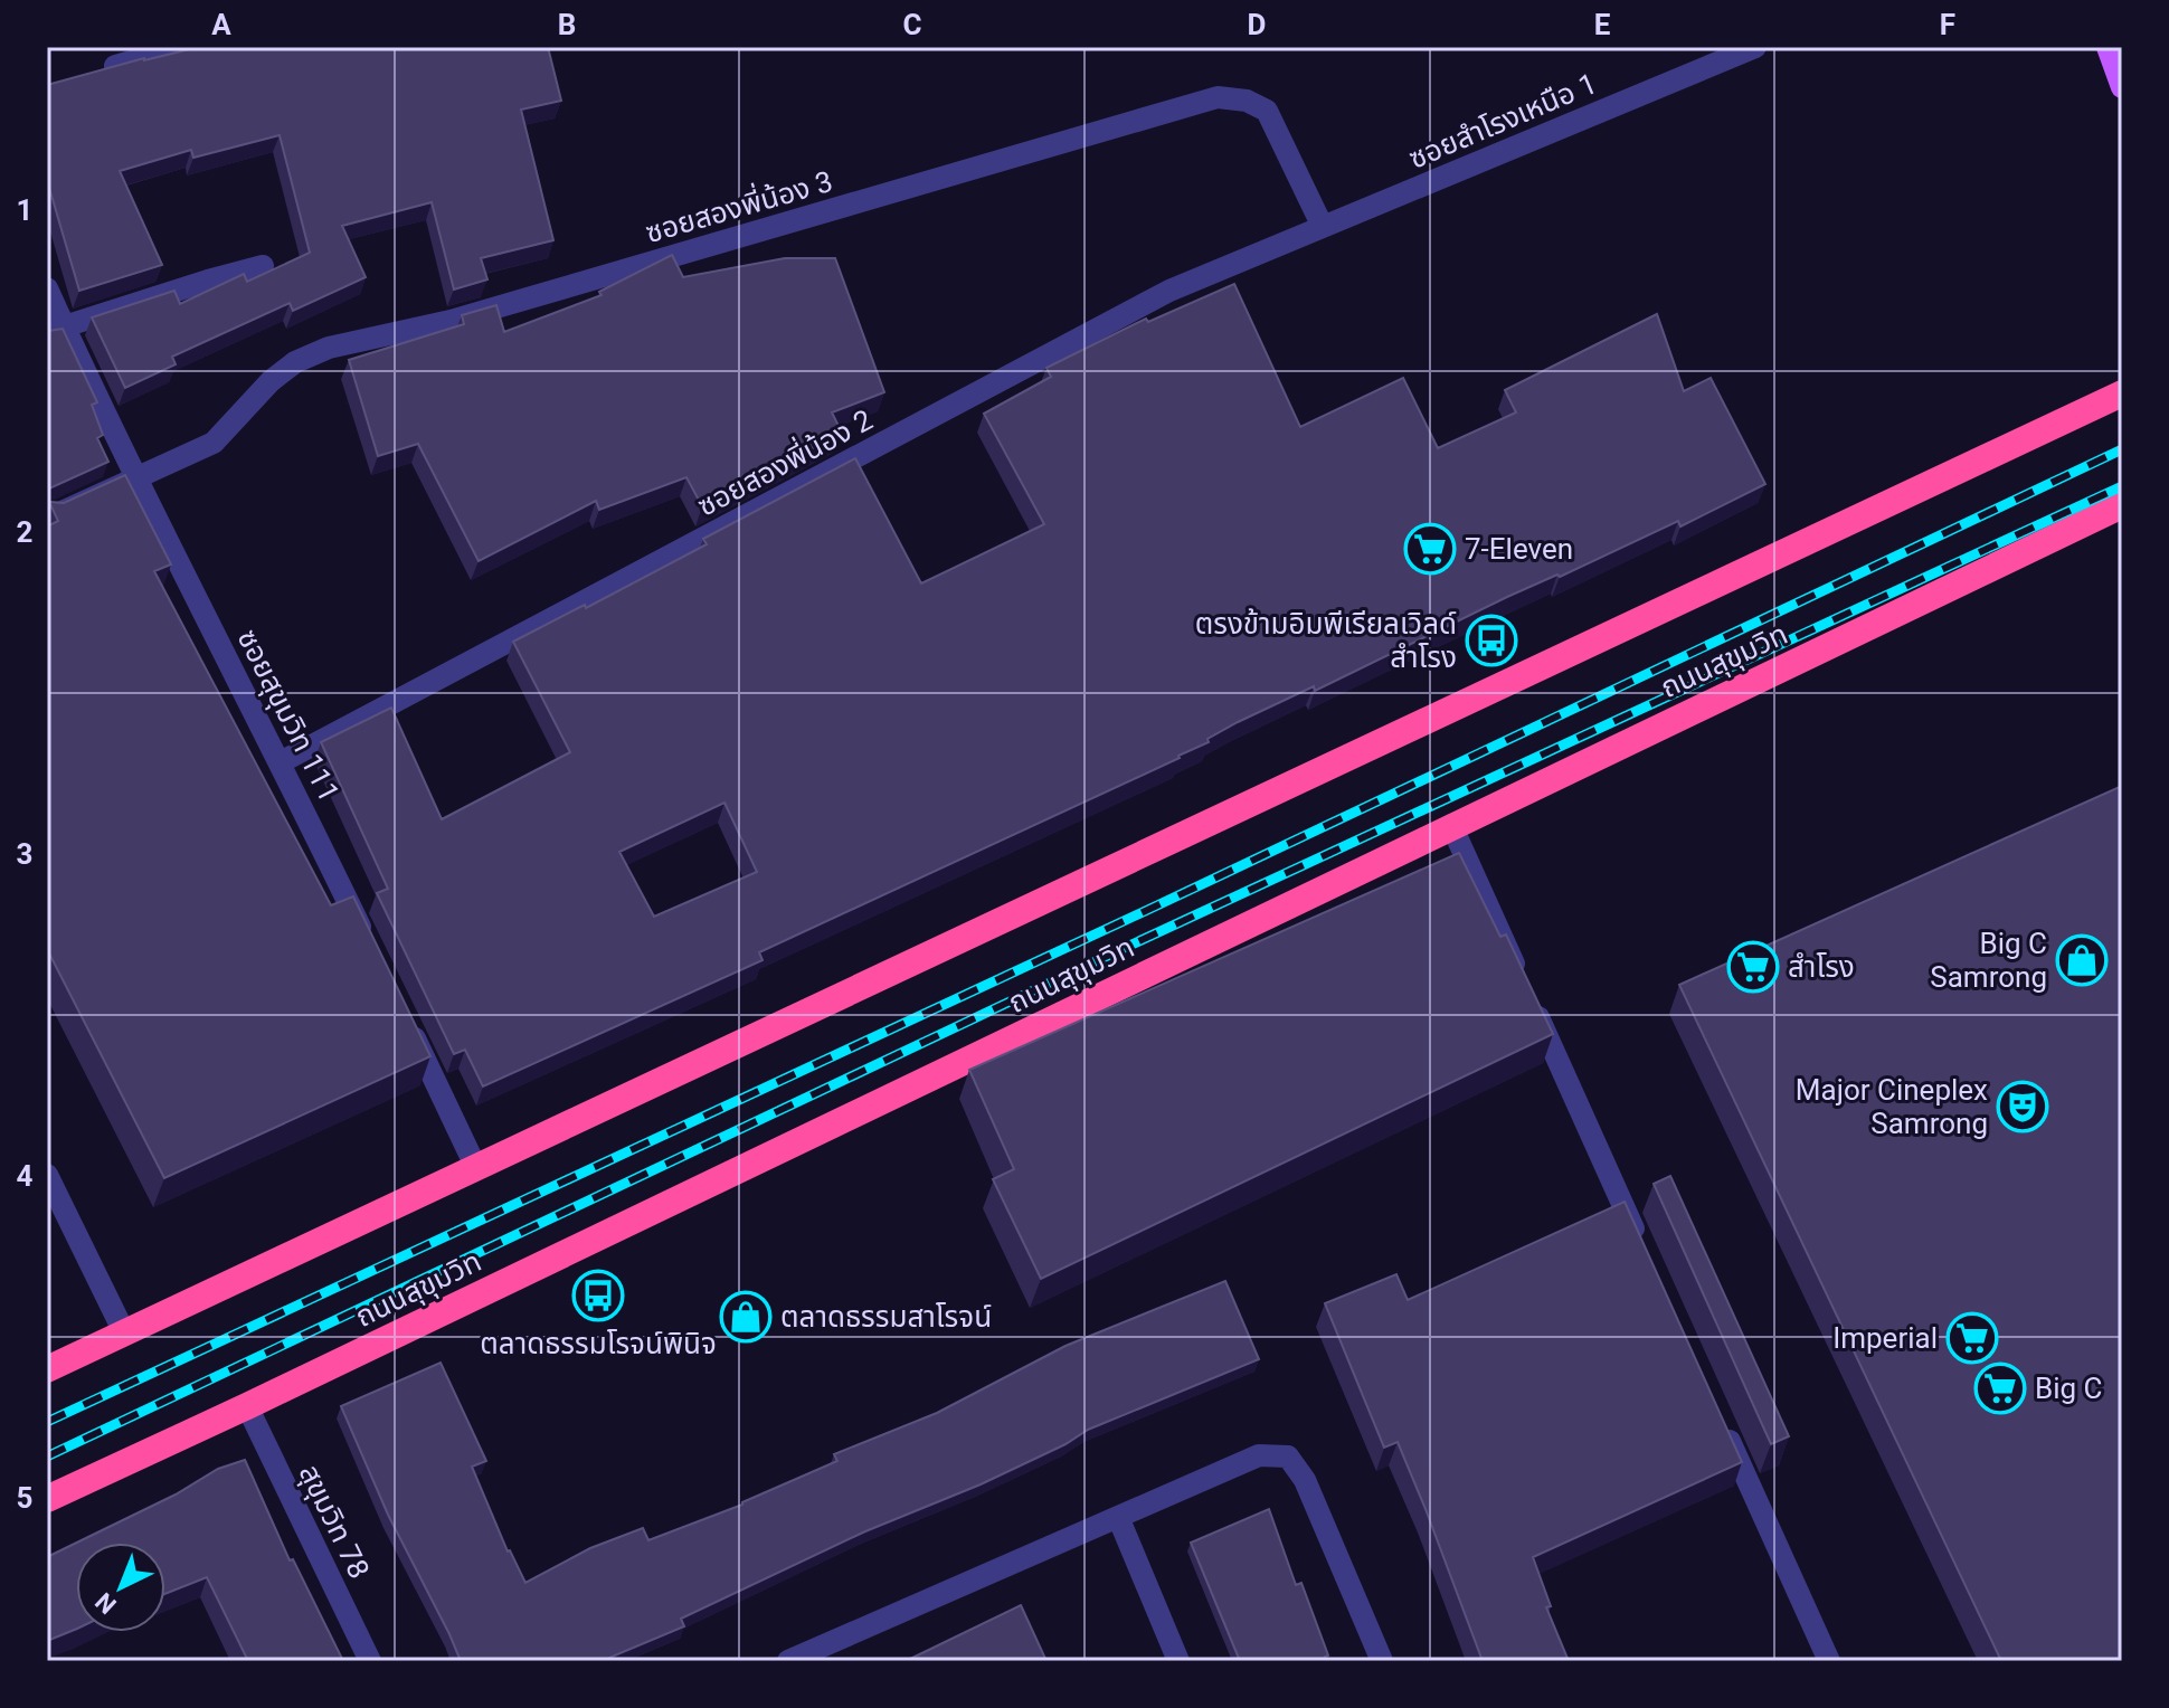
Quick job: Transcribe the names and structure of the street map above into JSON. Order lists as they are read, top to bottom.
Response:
{
  "streets": {
    "highway": ["ถนนสุขุมวิท"],
    "street": [
      "ซอยสำโรงเหนือ 1",
      "ซอยสองพี่น้อง 3",
      "ซอยสองพี่น้อง 2",
      "ซอยสุขุมวิท 111",
      "สุขุมวิท 78"
    ]
  },
  "crossings": [
    ["ซอยสำโรงเหนือ 1", "ซอยสองพี่น้อง 3"],
    ["ซอยสำโรงเหนือ 1", "ซอยสองพี่น้อง 2"],
    ["ซอยสองพี่น้อง 3", "ซอยสองพี่น้อง 2"],
    ["ซอยสองพี่น้อง 3", "ซอยสุขุมวิท 111"],
    ["ซอยสองพี่น้อง 2", "ซอยสุขุมวิท 111"],
    ["ถนนสุขุมวิท", "สุขุมวิท 78"]
  ],
  "places": {
    "supermarket": [
      "7-Eleven",
      "สำโรง",
      "Imperial",
      "Big C"
    ],
    "bus stop": ["ตรงข้ามอิมพีเรียลเวิลด์ สําโรง", "ตลาดธรรมโรจน์พินิจ"],
    "shop": ["Big C Samrong", "ตลาดธรรมสาโรจน์"],
    "theatre": ["Major Cineplex Samrong"]
  },
  "north": "bottom left",
  "grid": {
    "columns": [
      "A",
      "B",
      "C",
      "D",
      "E",
      "F"
    ],
    "rows": [
      "1",
      "2",
      "3",
      "4",
      "5"
    ]
  }
}
